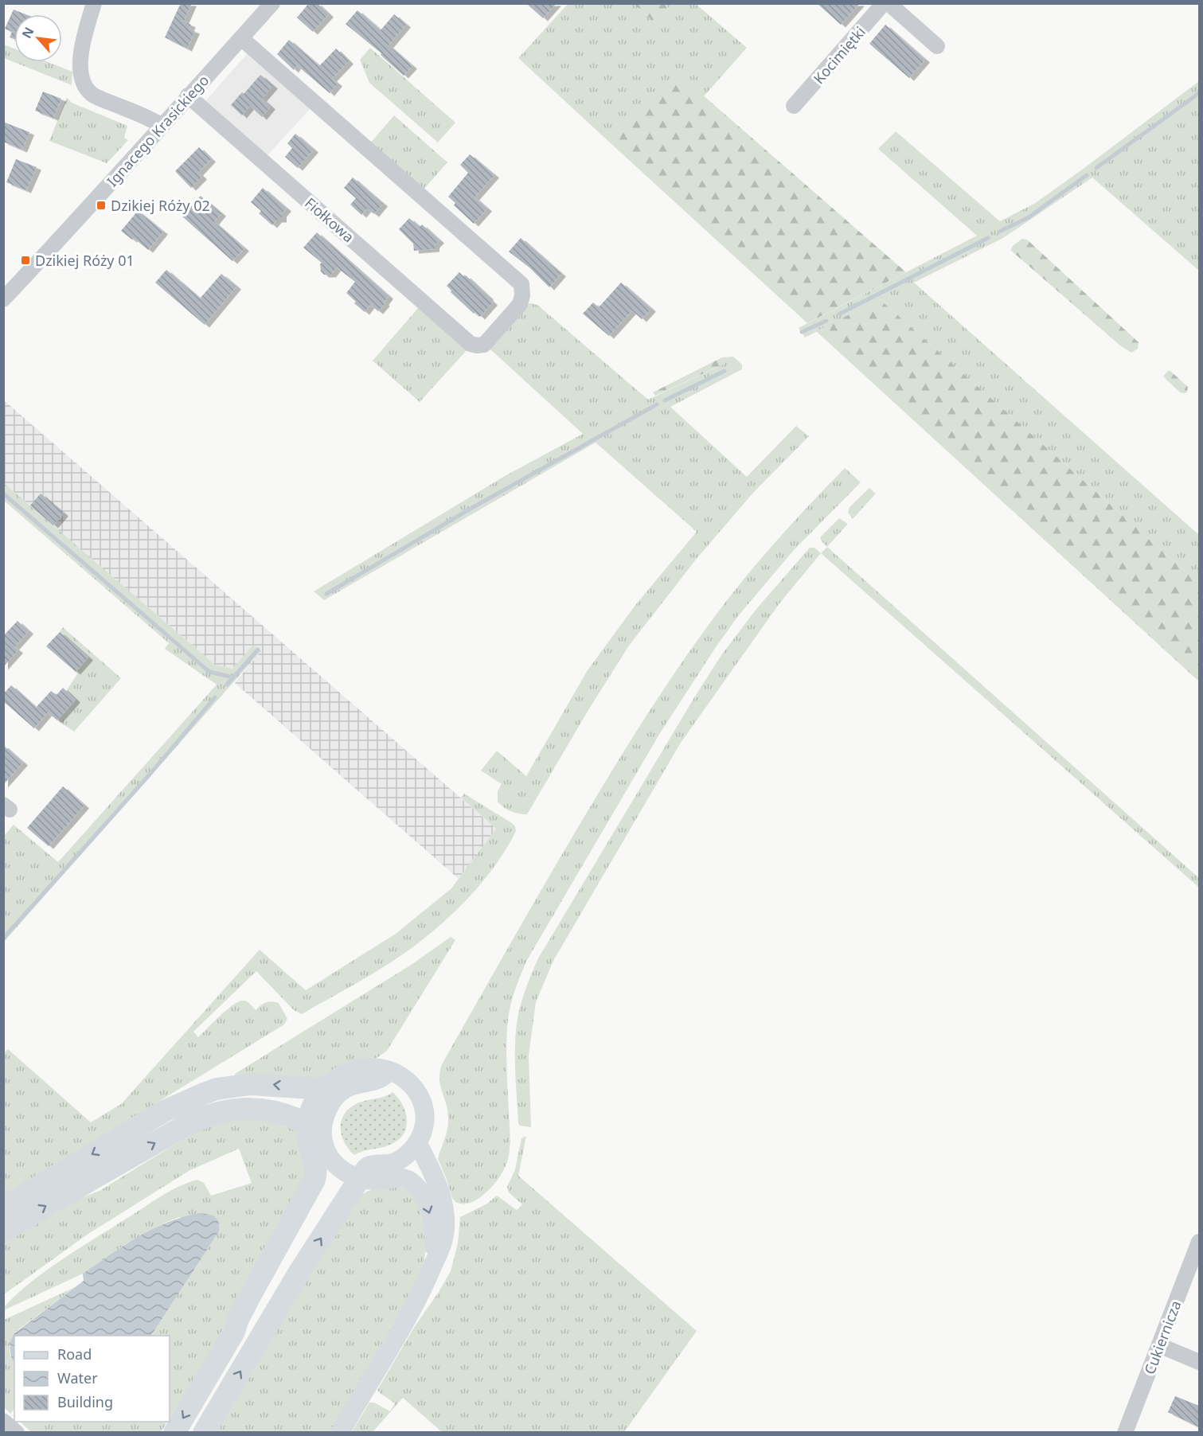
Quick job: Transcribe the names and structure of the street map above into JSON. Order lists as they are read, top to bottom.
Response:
{
  "streets": {
    "street": [
      "Kocimiętki",
      "Ignacego Krasickiego",
      "Fiołkowa",
      "Cukiernicza"
    ]
  },
  "crossings": [
    ["Ignacego Krasickiego", "Fiołkowa"]
  ],
  "places": {
    "transit": ["Dzikiej Róży 02", "Dzikiej Róży 01"]
  },
  "legend": ["Road", "Water", "Building"],
  "north": "top left"
}
